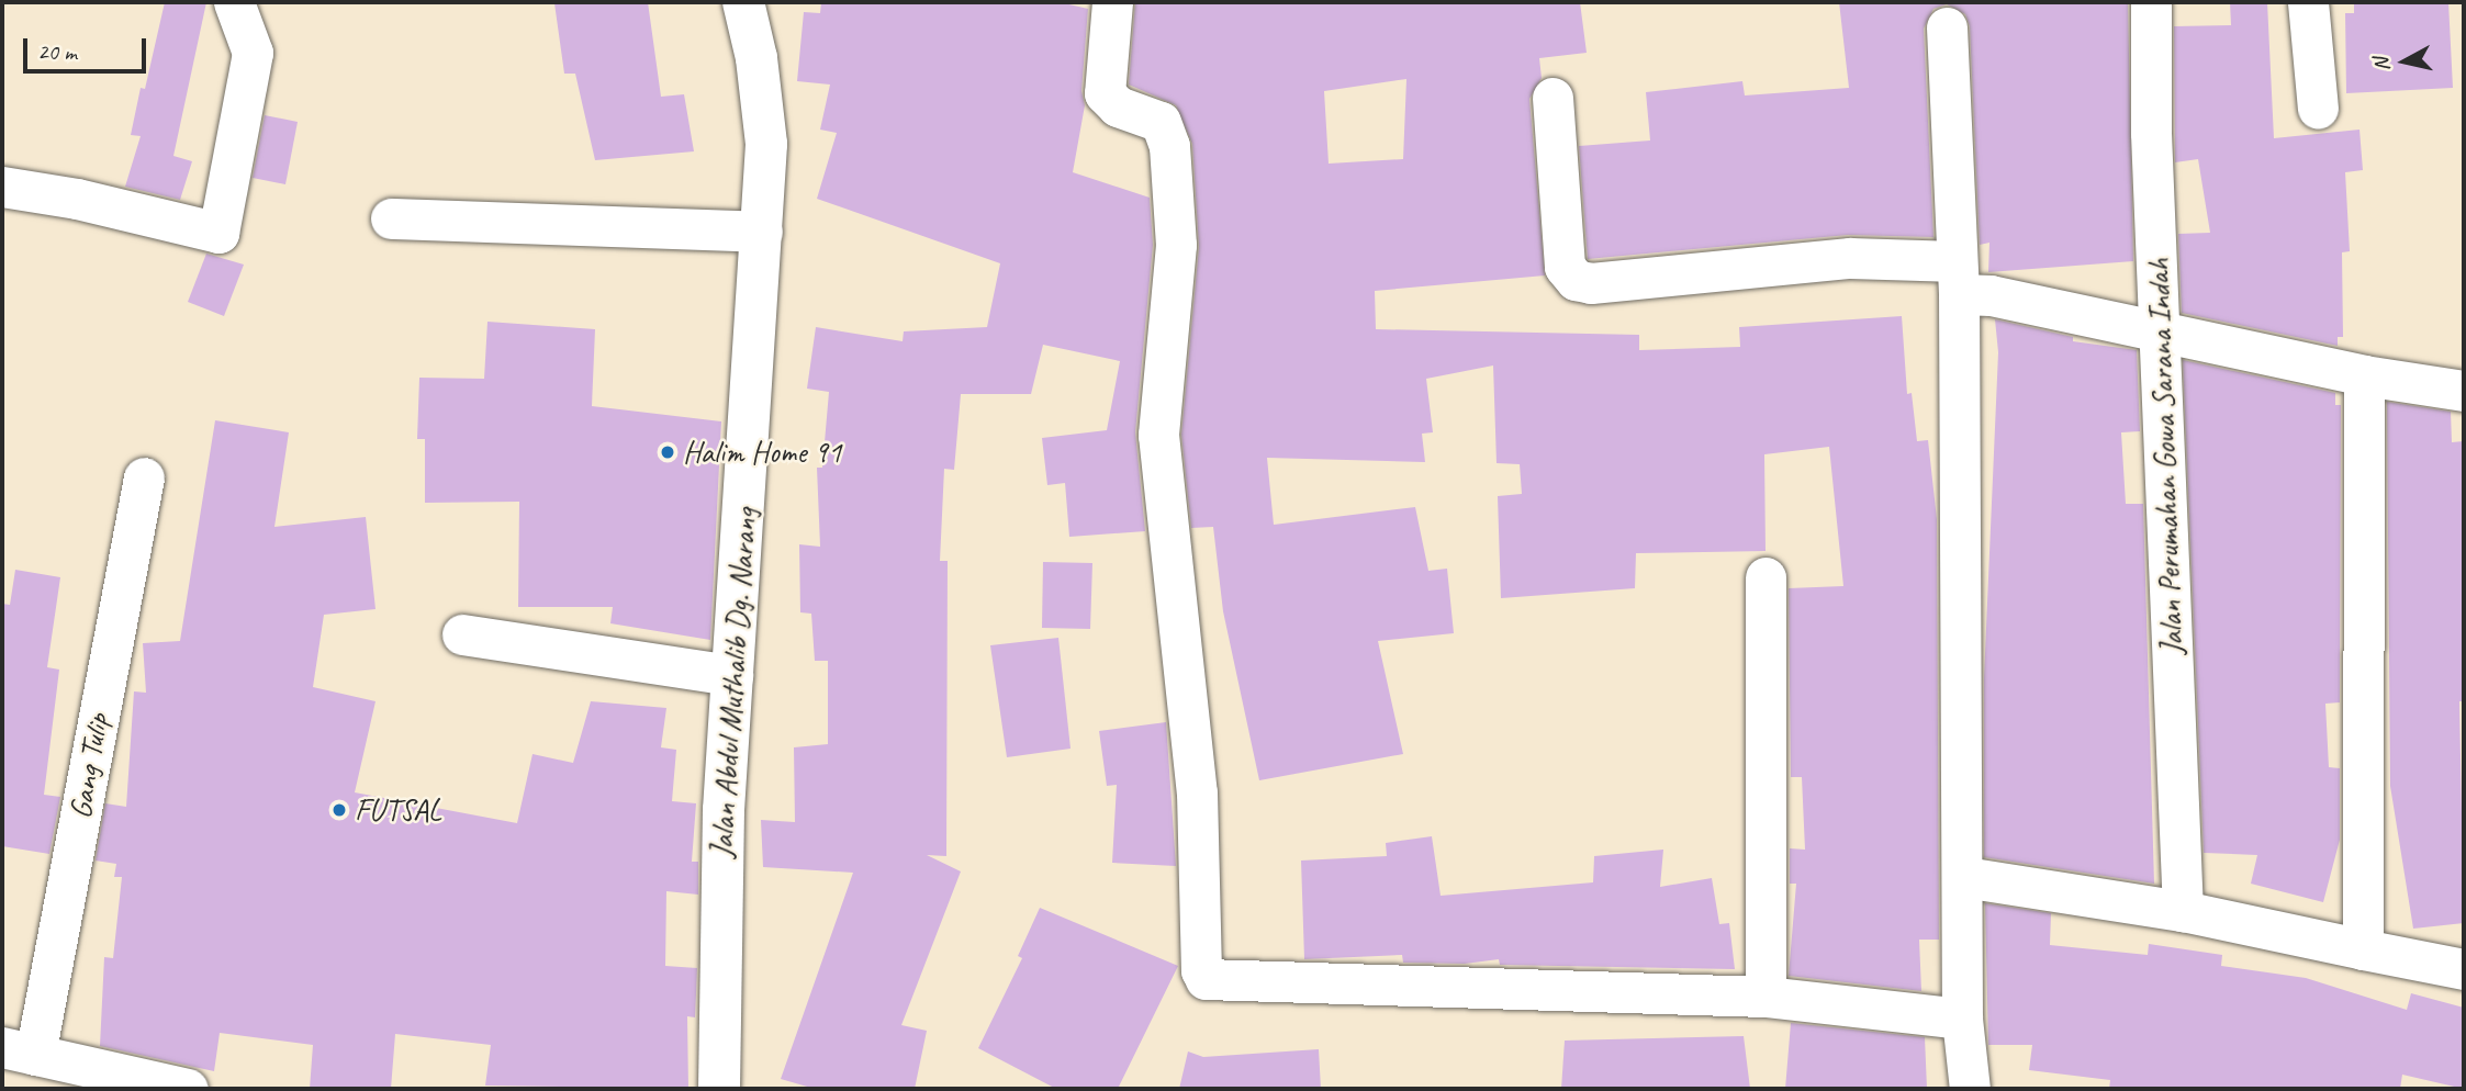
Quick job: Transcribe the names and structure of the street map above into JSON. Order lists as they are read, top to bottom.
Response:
{
  "streets": {
    "main road": ["Jalan Abdul Muthalib Dg. Narang"],
    "street": ["Jalan Perumahan Gowa Sarana Indah", "Gang Tulip"]
  },
  "places": ["Halim Home 91", "FUTSAL"],
  "scale_bar": "20 m",
  "north": "left"
}
